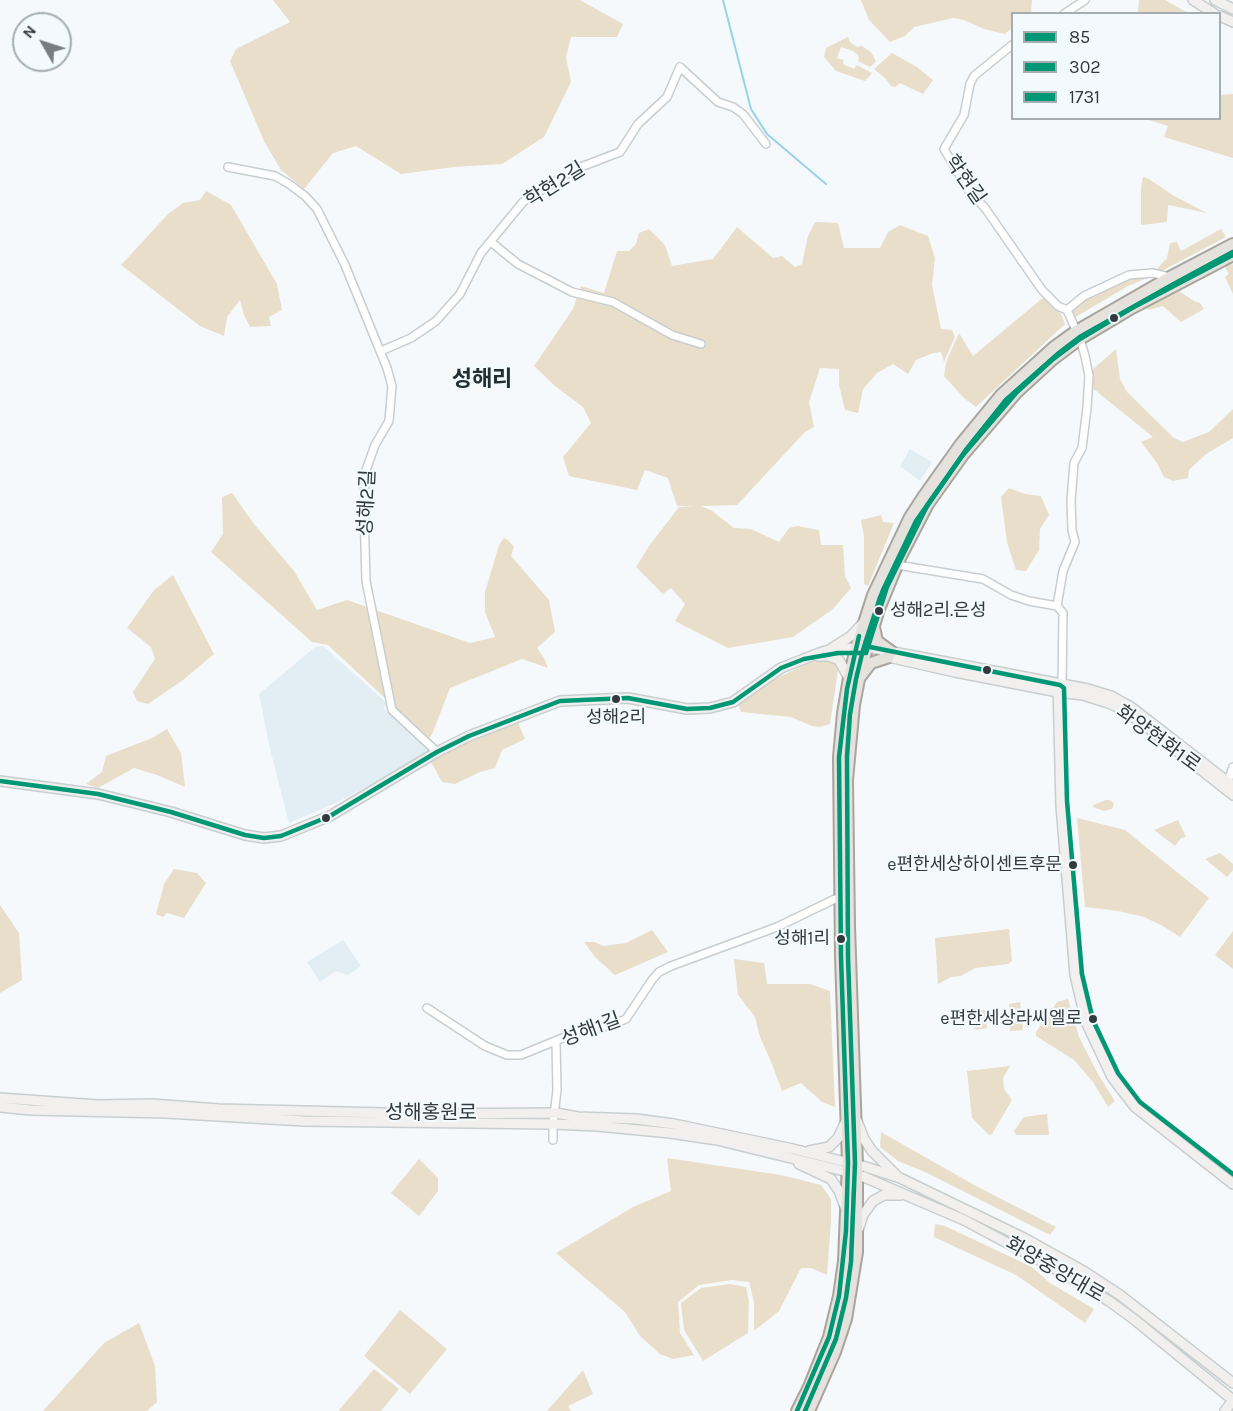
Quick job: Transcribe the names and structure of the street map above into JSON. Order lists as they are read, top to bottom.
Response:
{
  "streets": {
    "main road": ["화양현화1로", "성해홍원로", "화양중앙대로"],
    "street": [
      "학현길",
      "학현2길",
      "성해2길",
      "성해1길"
    ]
  },
  "crossings": [
    ["학현2길", "성해2길"],
    ["성해홍원로", "화양중앙대로"]
  ],
  "districts": ["성해리"],
  "places": [
    "성해2리.은성",
    "성해2리",
    "e편한세상하이센트후문",
    "성해1리",
    "e편한세상라씨엘로"
  ],
  "lines": ["transit line 302", "transit line 1731", "transit line 85"],
  "legend": ["85", "302", "1731"],
  "north": "top left"
}
